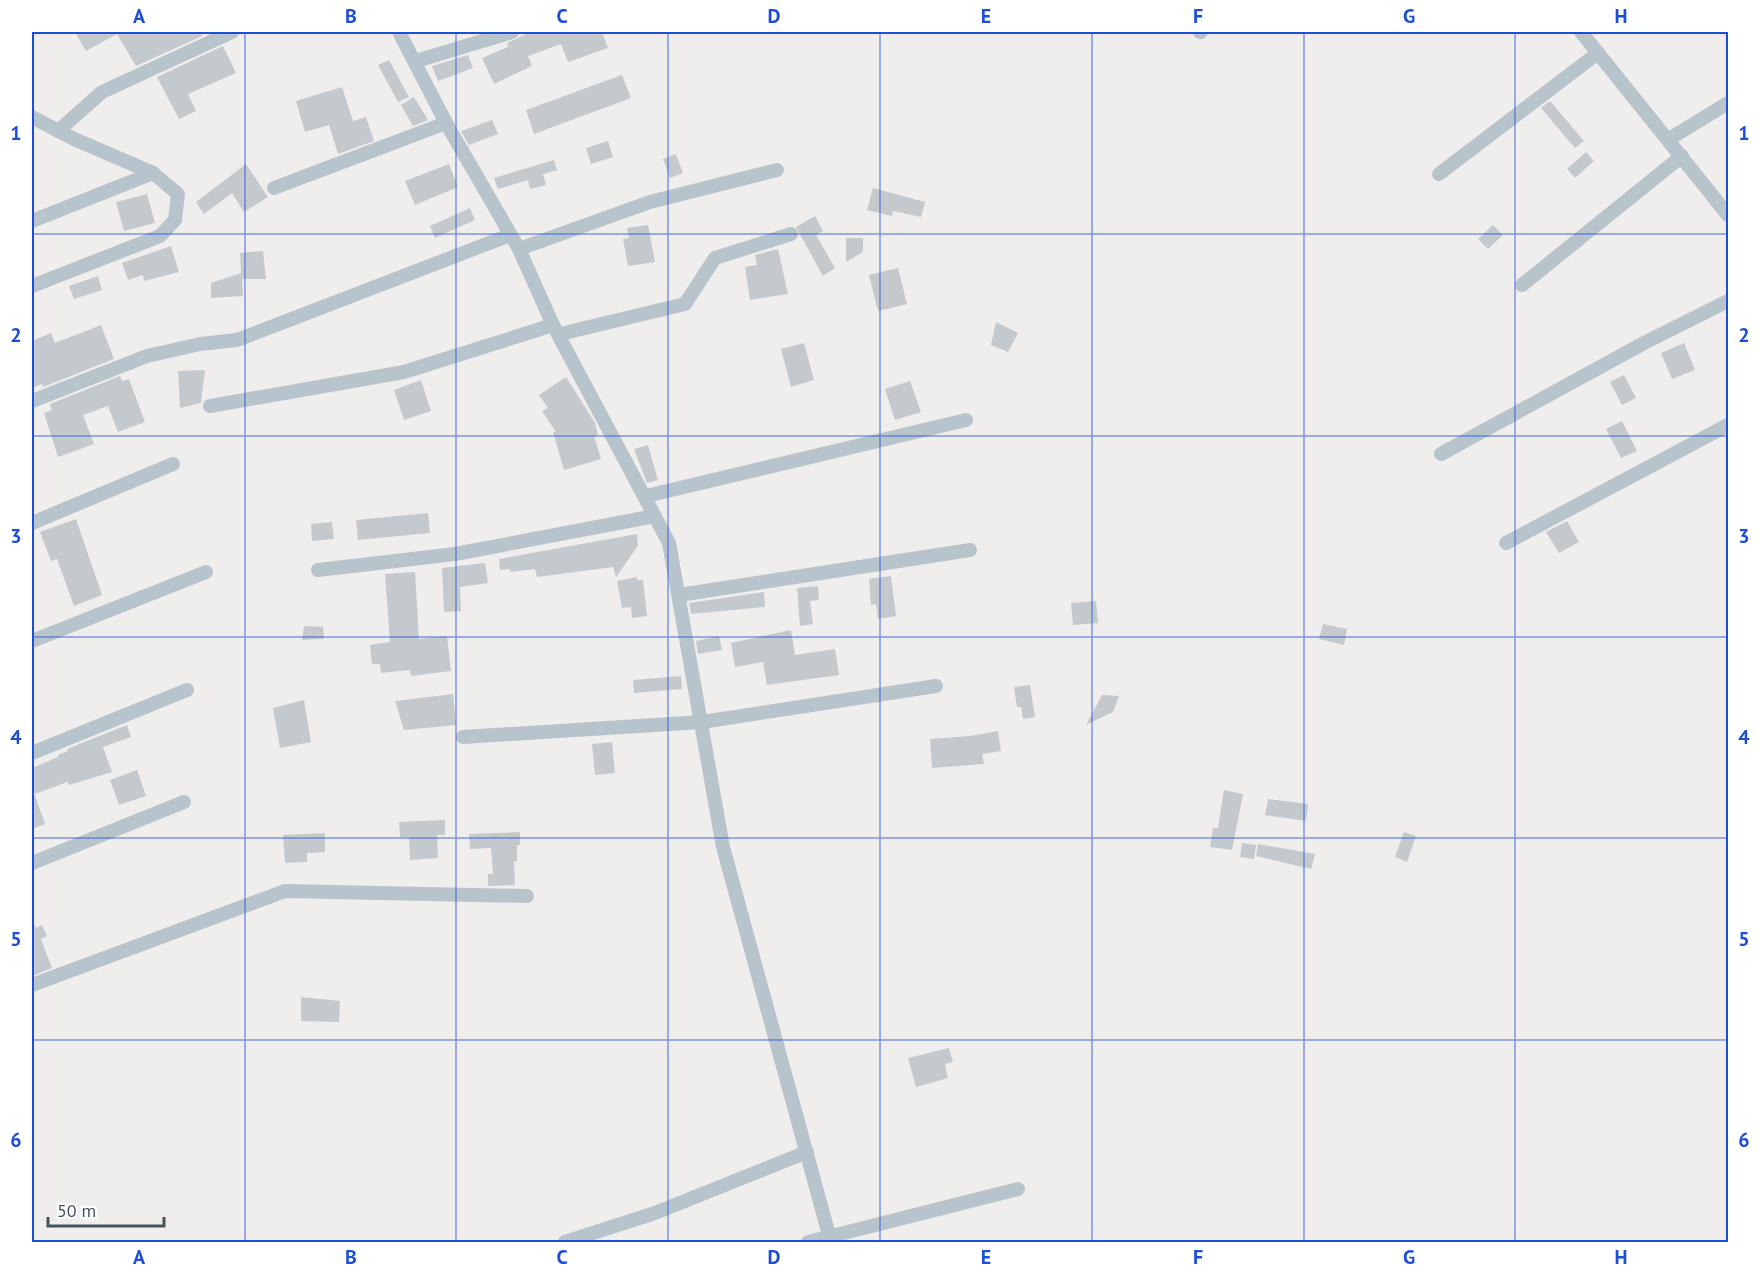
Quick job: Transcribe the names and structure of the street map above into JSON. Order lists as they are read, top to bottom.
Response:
{
  "scale_bar": "50 m",
  "grid": {
    "columns": [
      "A",
      "B",
      "C",
      "D",
      "E",
      "F",
      "G",
      "H"
    ],
    "rows": [
      "1",
      "2",
      "3",
      "4",
      "5",
      "6"
    ]
  }
}
